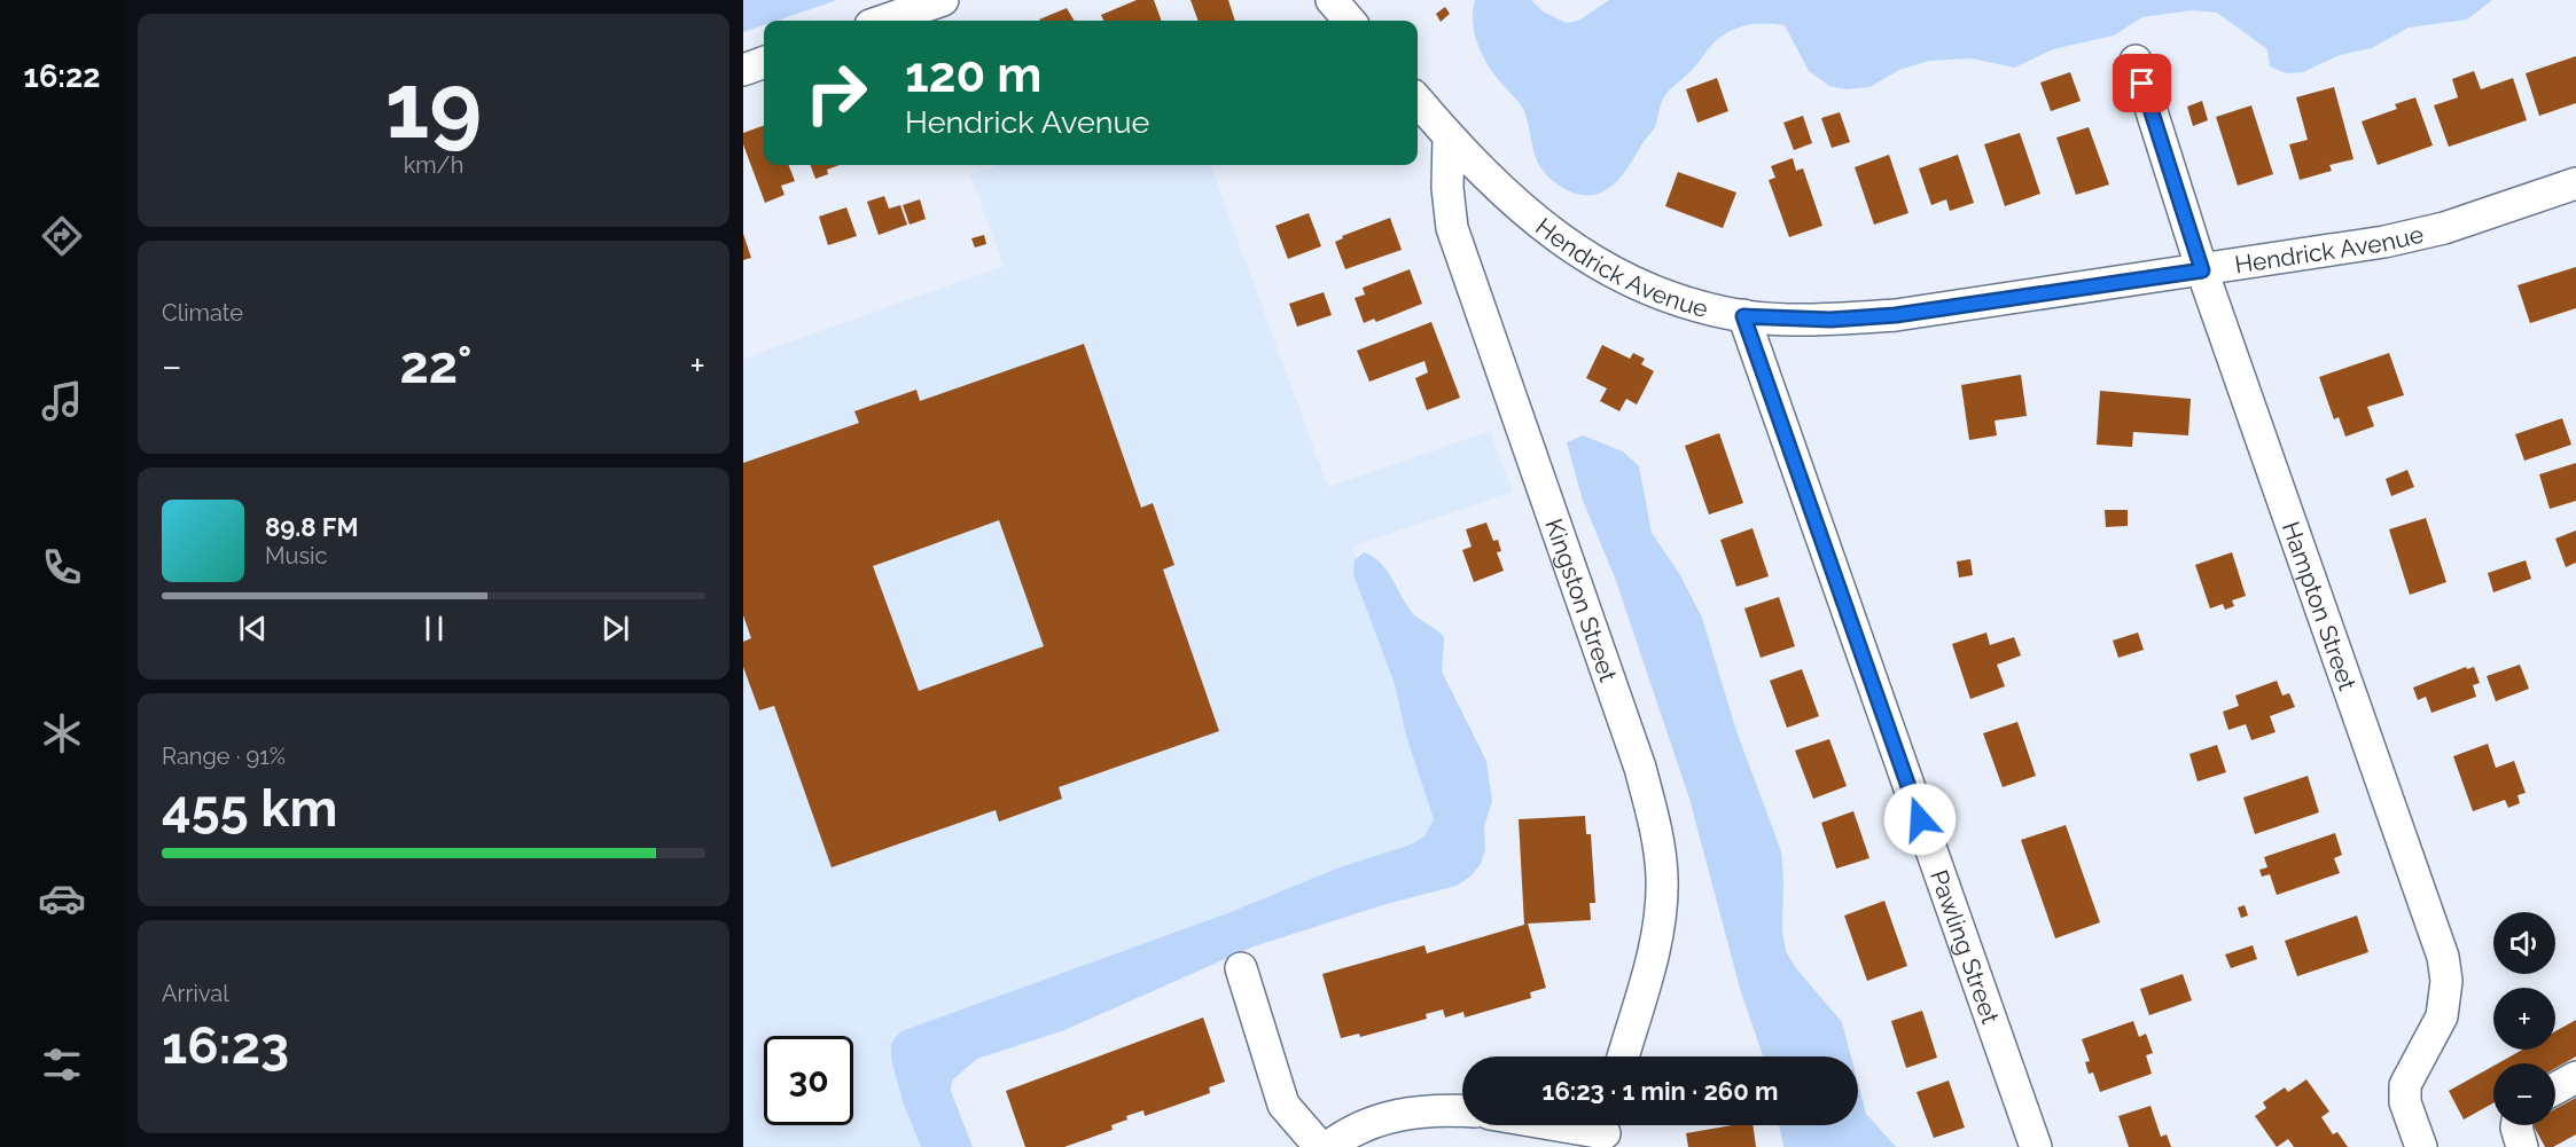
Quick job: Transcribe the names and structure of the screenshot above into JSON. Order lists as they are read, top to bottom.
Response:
{
  "streets": {
    "street": [
      "Hendrick Avenue",
      "Kingston Street",
      "Hampton Street",
      "Pawling Street"
    ]
  },
  "crossings": [
    ["Hendrick Avenue", "Kingston Street"],
    ["Hendrick Avenue", "Hampton Street"],
    ["Hendrick Avenue", "Pawling Street"]
  ],
  "page": {
    "tabs": "16:22",
    "tile": [
      ["19", "km/h"],
      "Climate",
      ["Range · 91%", "455 km"],
      ["Arrival", "16:23"]
    ],
    "turn": ["120 m", "Hendrick Avenue"],
    "heat": ["−", "22°", "+"],
    "song": ["89.8 FM", "Music"],
    "map_buttons": ["+", "−"],
    "limit": "30",
    "trip": "16:23 · 1 min · 260 m"
  }
}
